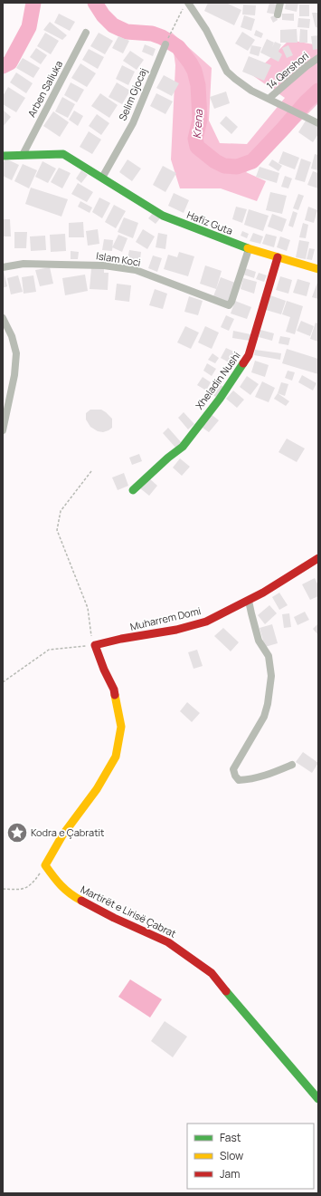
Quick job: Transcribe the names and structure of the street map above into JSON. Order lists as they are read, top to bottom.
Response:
{
  "streets": {
    "street": [
      "14 Qershori",
      "Arben Saliuka",
      "Selim Gjocaj",
      "Hafiz Guta",
      "Islam Koci",
      "Xheladin Nushi",
      "Muharrem Domi",
      "Martirët e Lirisë Çabrat"
    ]
  },
  "crossings": [
    ["Arben Saliuka", "Hafiz Guta"],
    ["Selim Gjocaj", "Hafiz Guta"],
    ["Hafiz Guta", "Islam Koci"],
    ["Hafiz Guta", "Xheladin Nushi"]
  ],
  "water": ["Krena"],
  "places": {
    "place": ["Kodra e Çabratit"]
  },
  "legend": ["Fast", "Slow", "Jam"]
}
